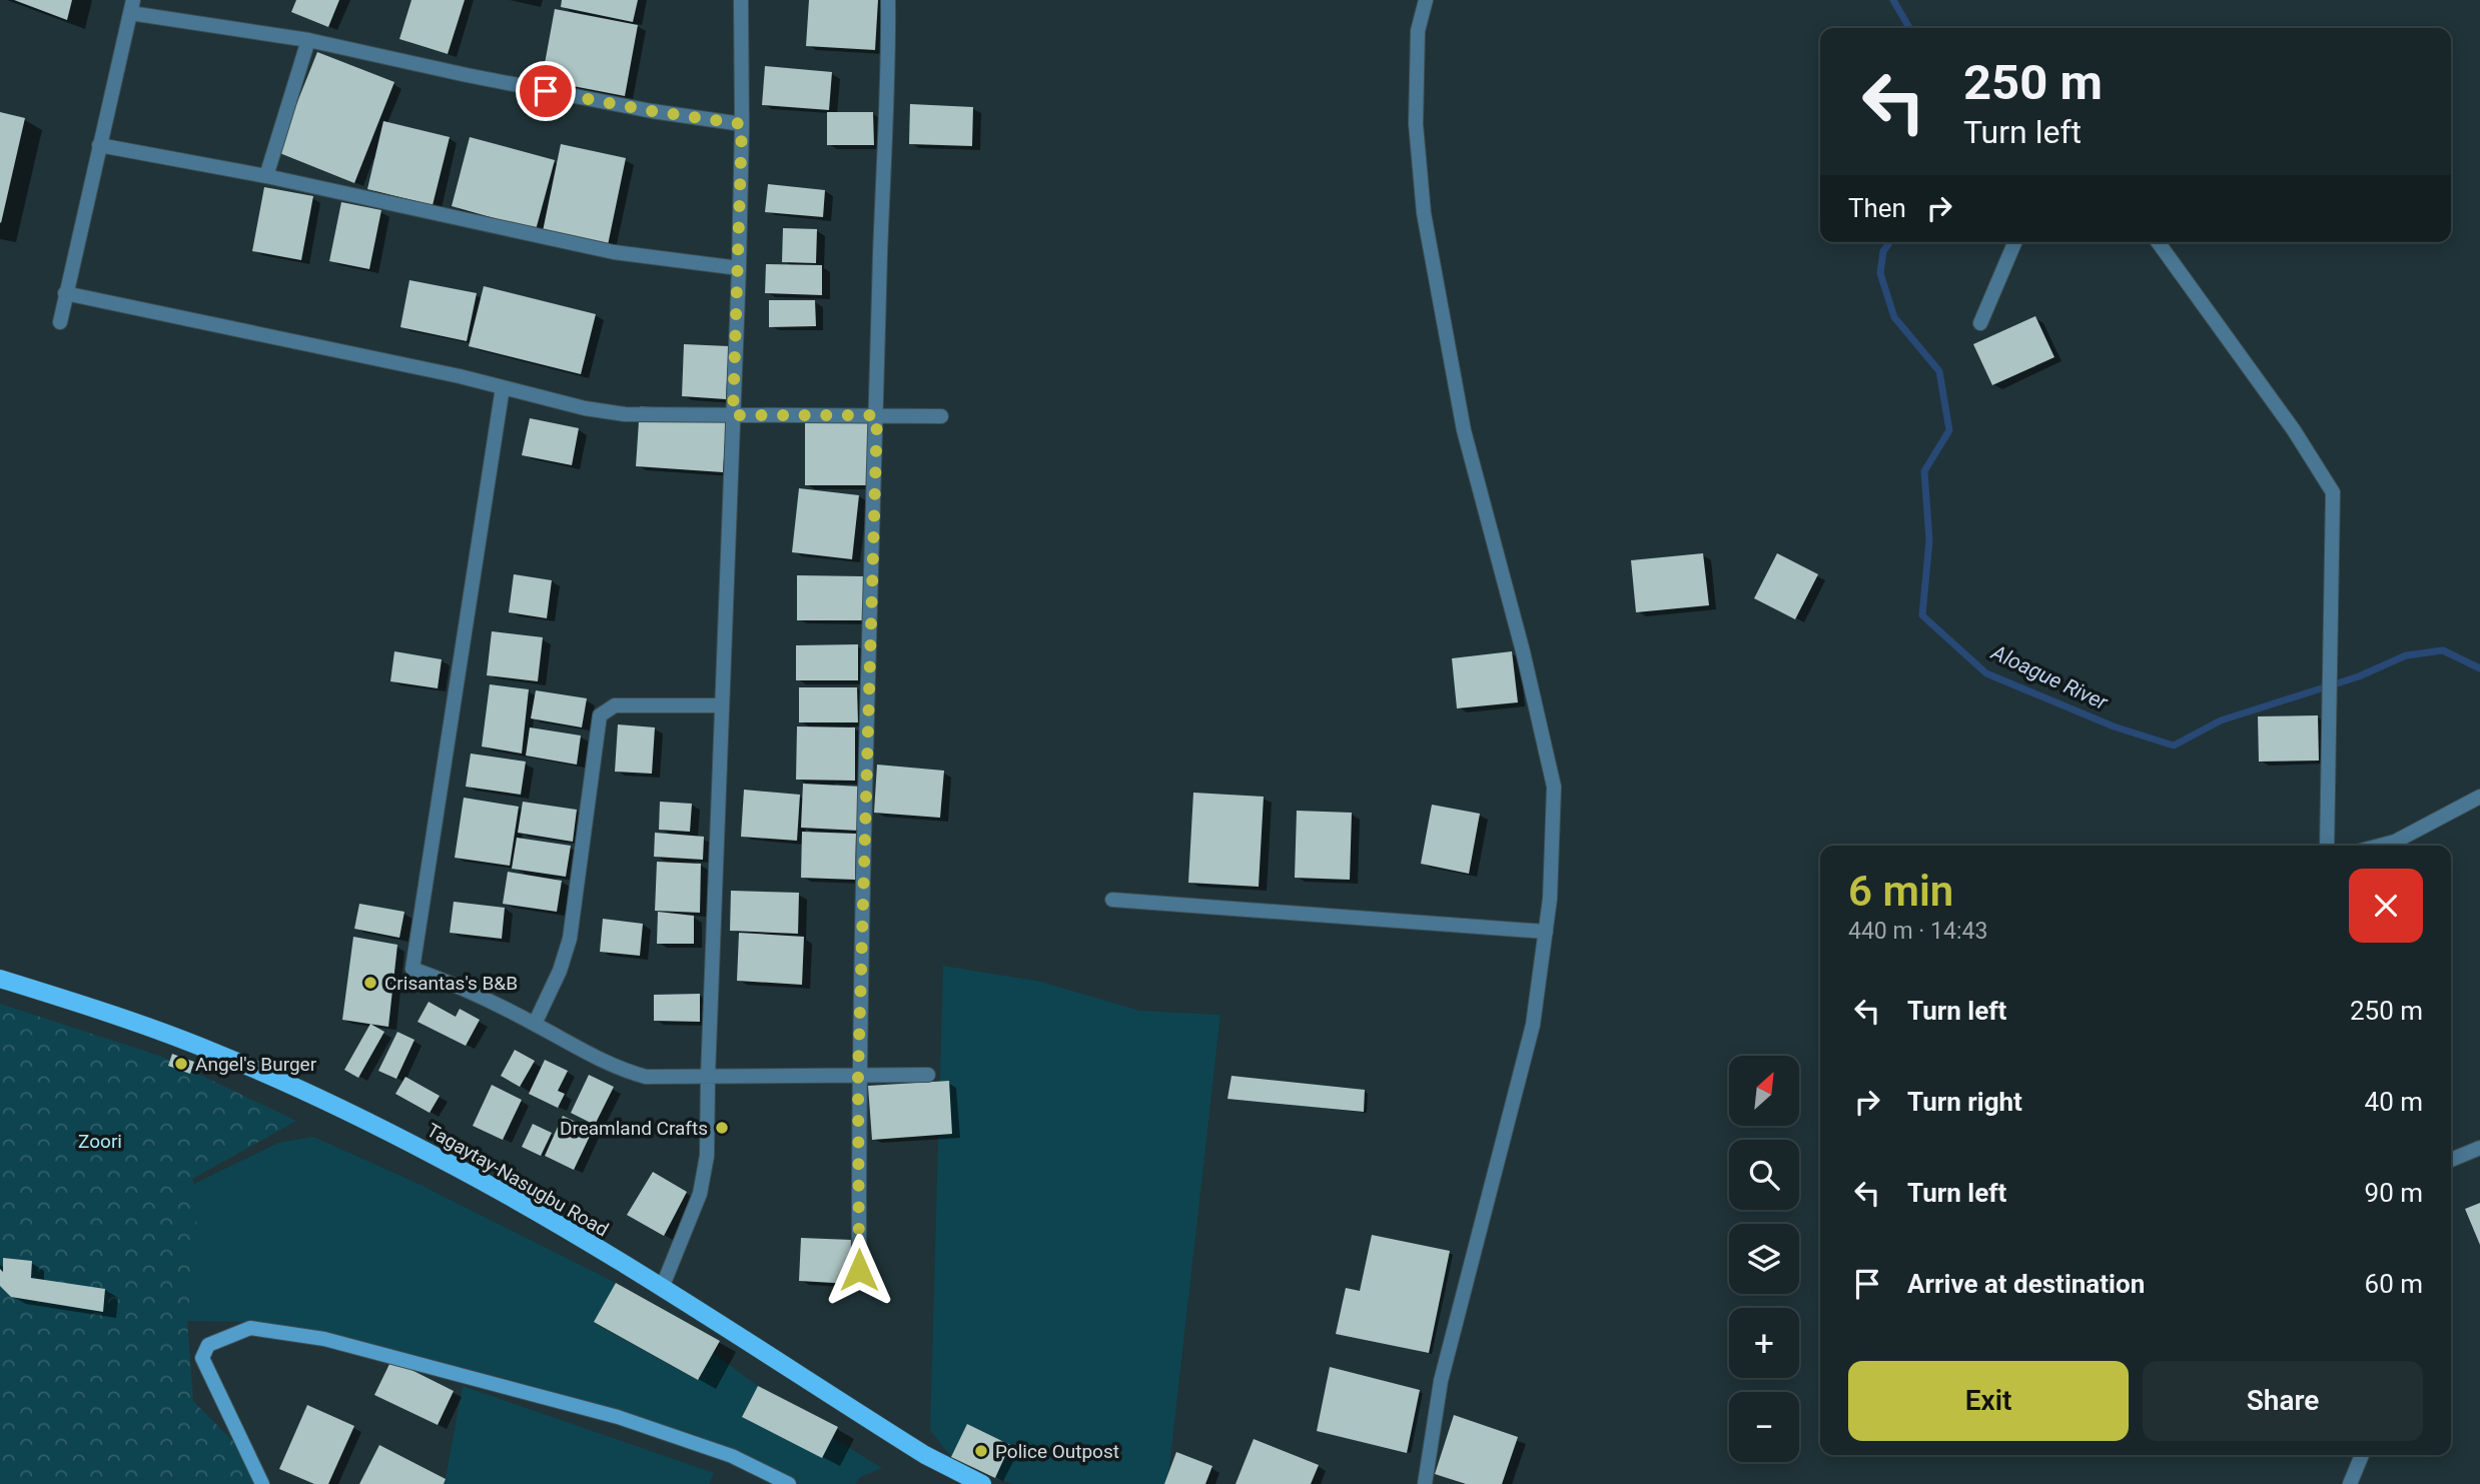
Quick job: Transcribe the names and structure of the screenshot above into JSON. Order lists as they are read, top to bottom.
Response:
{
  "streets": {
    "main road": ["Tagaytay-Nasugbu Road"]
  },
  "water": ["Aloague River"],
  "parks": ["Zoori"],
  "places": [
    "Crisantas's B&B",
    "Angel's Burger",
    "Dreamland Crafts",
    "Police Outpost"
  ],
  "north": "top right",
  "page": {
    "turn": ["250 m", "Turn left"],
    "then": "Then",
    "heading": ["6 min", "440 m · 14:43"],
    "list": [
      {
        "name": "Turn left",
        "value": "250 m"
      },
      {
        "name": "Turn right",
        "value": "40 m"
      },
      {
        "name": "Turn left",
        "value": "90 m"
      },
      {
        "name": "Arrive at destination",
        "value": "60 m"
      }
    ],
    "map_buttons": ["+", "−"],
    "buttons": ["Exit", "Share"]
  }
}
